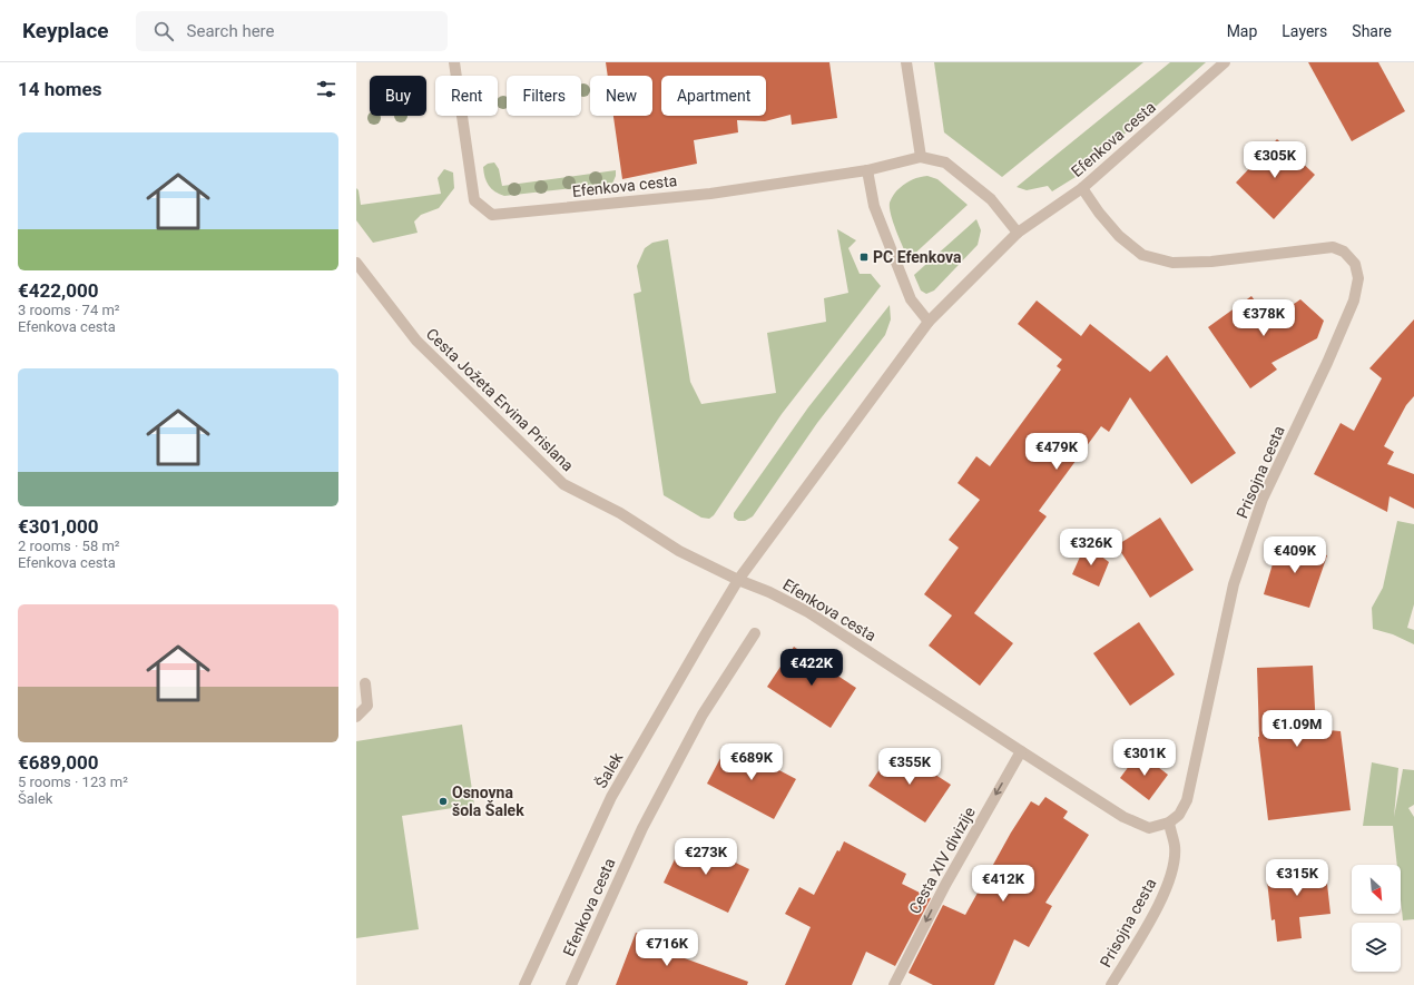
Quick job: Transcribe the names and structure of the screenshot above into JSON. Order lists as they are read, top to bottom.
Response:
{
  "streets": {
    "street": [
      "Efenkova cesta",
      "Cesta Jožeta Ervina Prislana",
      "Prisojna cesta",
      "Šalek",
      "Cesta XIV divizije"
    ]
  },
  "crossings": [
    ["Efenkova cesta", "Cesta Jožeta Ervina Prislana"],
    ["Efenkova cesta", "Prisojna cesta"],
    ["Efenkova cesta", "Šalek"],
    ["Efenkova cesta", "Cesta XIV divizije"],
    ["Cesta Jožeta Ervina Prislana", "Šalek"]
  ],
  "one_way": ["Cesta XIV divizije"],
  "places": {
    "transit": ["PC Efenkova"],
    "other": ["Osnovna šola Šalek"]
  },
  "north": "bottom right",
  "page": {
    "header": "Keyplace",
    "search": "Search here",
    "nav": ["Map", "Layers", "Share"],
    "heading": "14 homes",
    "chip": [
      "Buy",
      "Rent",
      "Filters",
      "New",
      "Apartment"
    ],
    "list": [
      {
        "name": "€422,000",
        "note": "3 rooms · 74 m² · Efenkova cesta"
      },
      {
        "name": "€301,000",
        "note": "2 rooms · 58 m² · Efenkova cesta"
      },
      {
        "name": "€689,000",
        "note": "5 rooms · 123 m² · Šalek"
      }
    ],
    "price": [
      "€305K",
      "€378K",
      "€479K",
      "€326K",
      "€409K",
      "€422K",
      "€1.09M",
      "€301K",
      "€689K",
      "€355K",
      "€273K",
      "€315K",
      "€412K",
      "€716K"
    ]
  }
}
